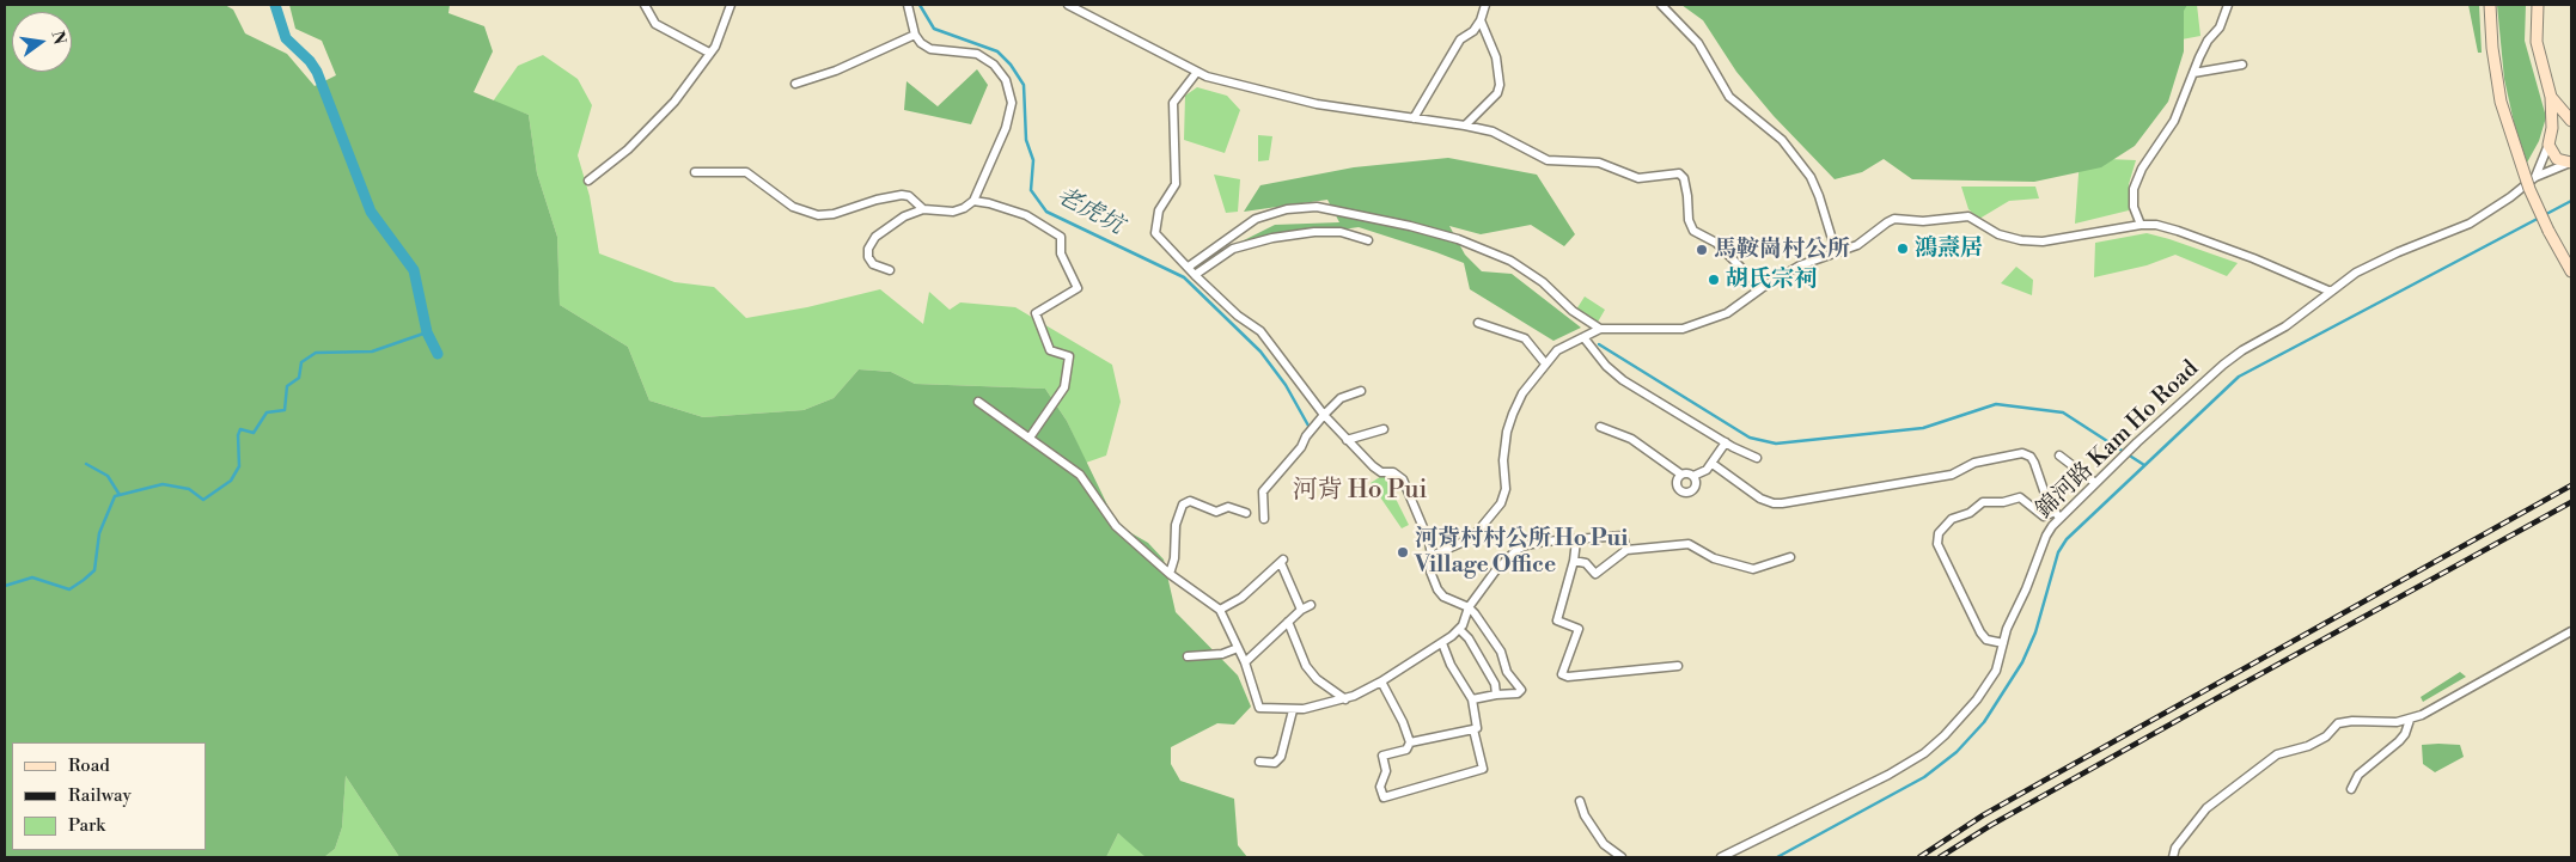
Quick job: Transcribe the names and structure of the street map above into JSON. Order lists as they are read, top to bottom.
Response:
{
  "streets": {
    "street": ["錦河路 Kam Ho Road"]
  },
  "districts": ["河背 Ho Pui"],
  "water": ["老虎坑"],
  "places": [
    "鴻燾居",
    "馬鞍崗村公所",
    "胡氏宗祠",
    "河背村村公所 Ho Pui Village Office"
  ],
  "legend": ["Road", "Railway", "Park"],
  "north": "right"
}
